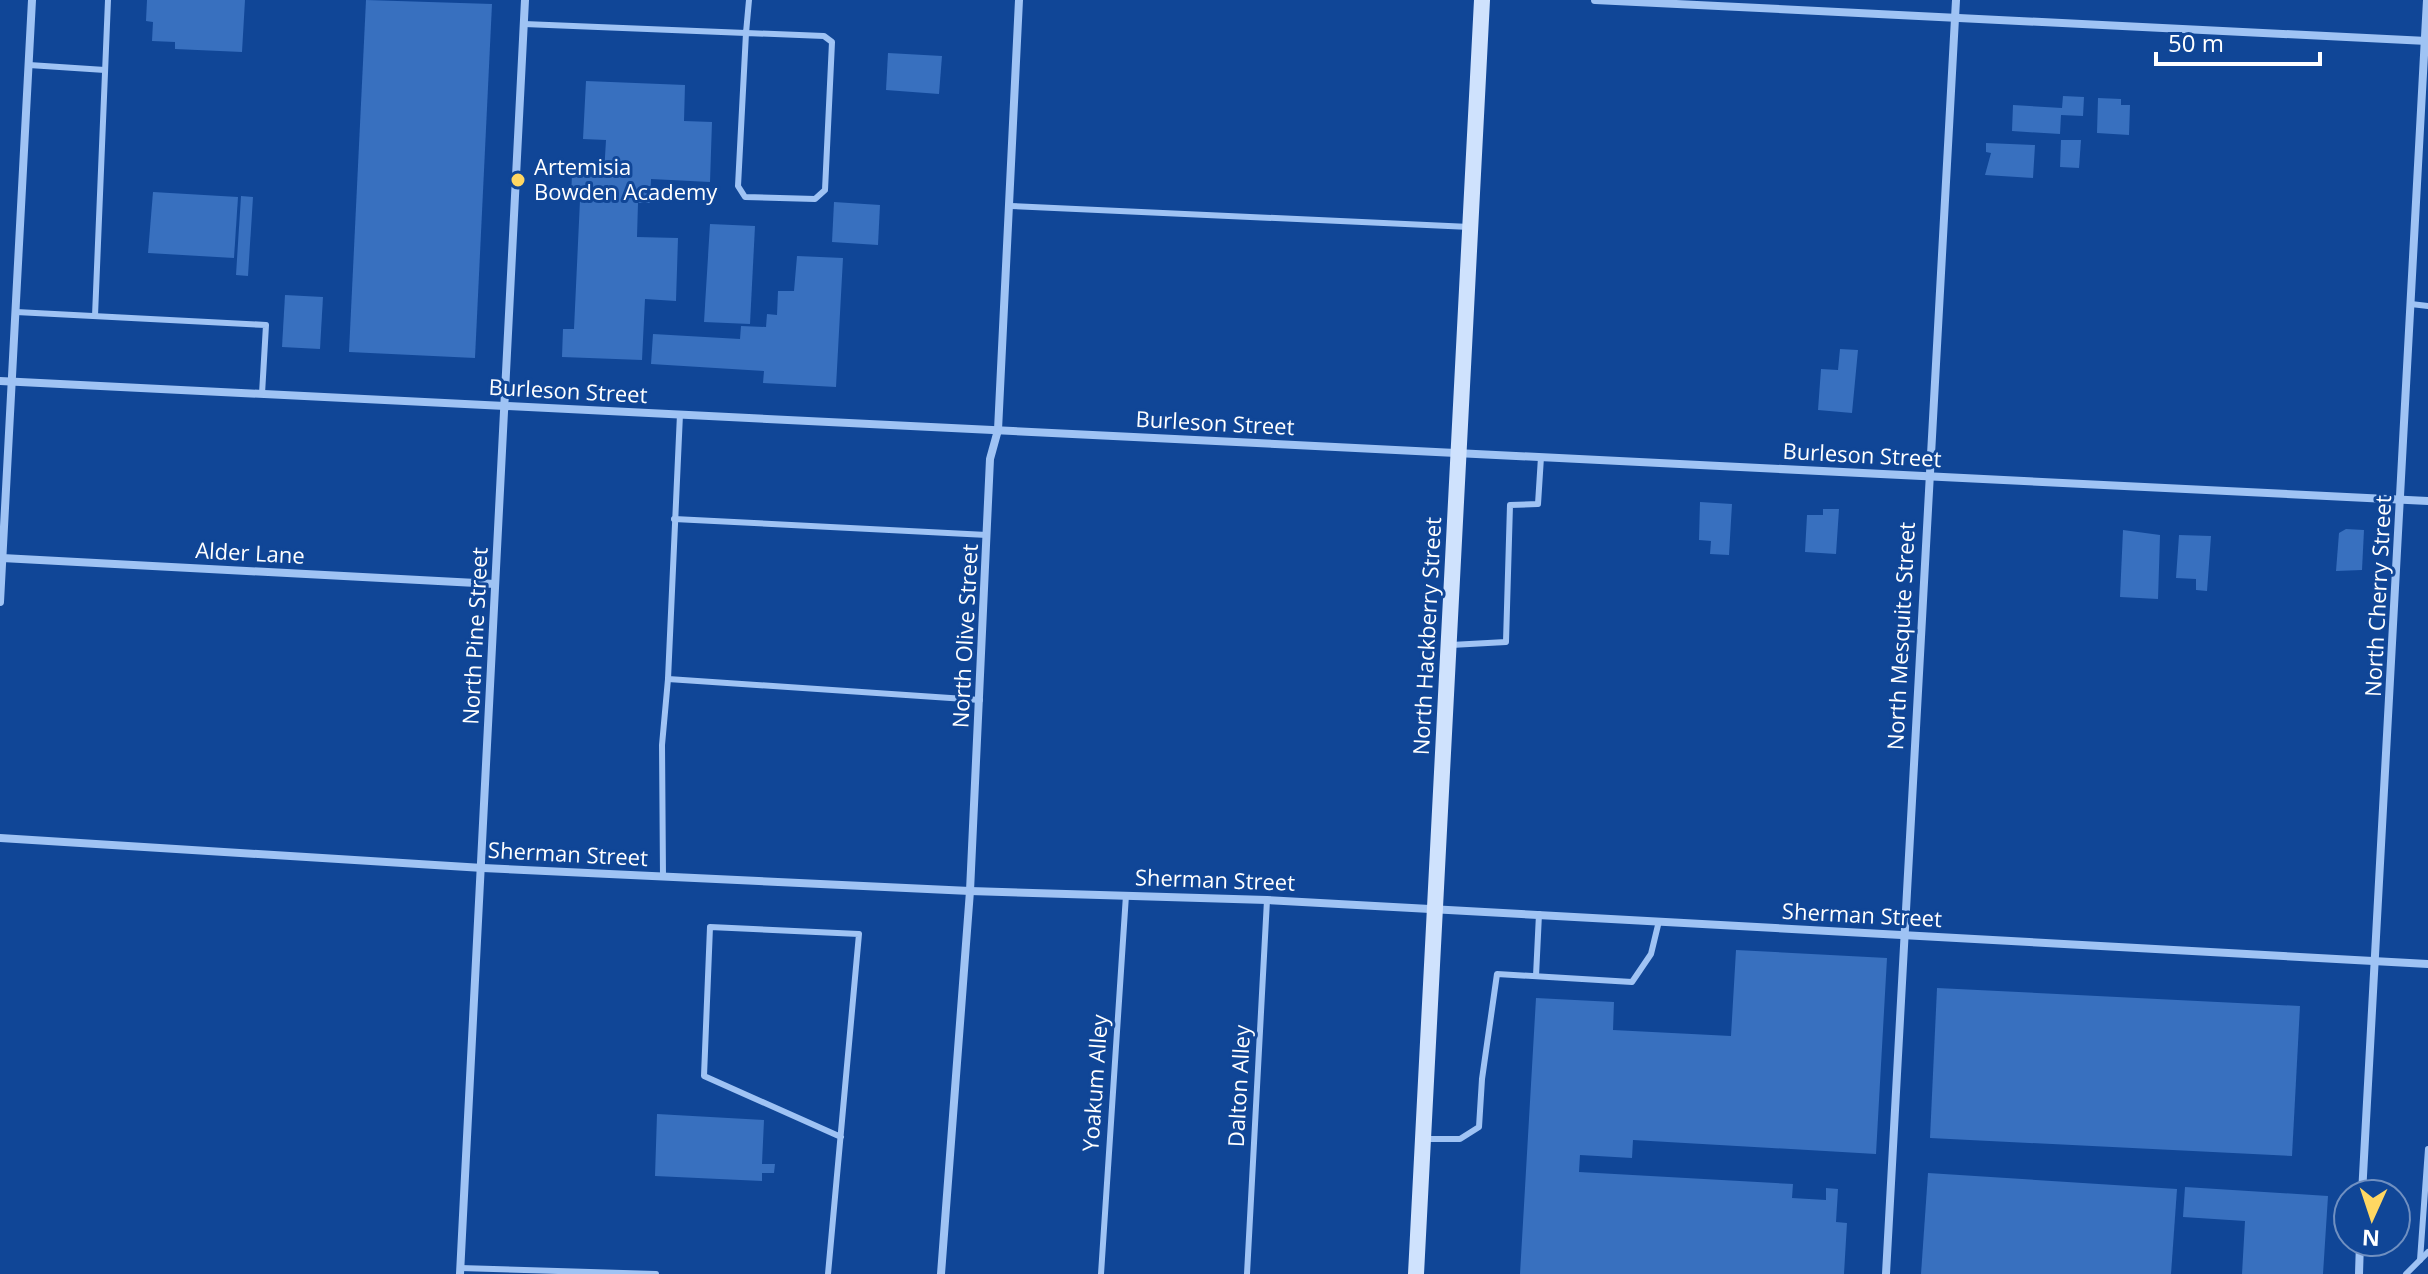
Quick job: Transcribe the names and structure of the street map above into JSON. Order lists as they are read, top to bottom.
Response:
{
  "streets": {
    "main road": ["North Hackberry Street"],
    "street": [
      "Burleson Street",
      "Alder Lane",
      "North Cherry Street",
      "North Pine Street",
      "North Olive Street",
      "North Mesquite Street",
      "Sherman Street"
    ],
    "lane": ["Yoakum Alley", "Dalton Alley"]
  },
  "crossings": [
    ["Burleson Street", "North Cherry Street"],
    ["Burleson Street", "North Pine Street"],
    ["Burleson Street", "North Olive Street"],
    ["Burleson Street", "North Hackberry Street"],
    ["Burleson Street", "North Mesquite Street"],
    ["Alder Lane", "North Pine Street"],
    ["North Cherry Street", "Sherman Street"],
    ["North Pine Street", "Sherman Street"],
    ["North Olive Street", "Sherman Street"],
    ["North Hackberry Street", "Sherman Street"],
    ["North Mesquite Street", "Sherman Street"],
    ["Sherman Street", "Yoakum Alley"],
    ["Sherman Street", "Dalton Alley"]
  ],
  "places": ["Artemisia Bowden Academy"],
  "scale_bar": "50 m",
  "north": "bottom"
}
